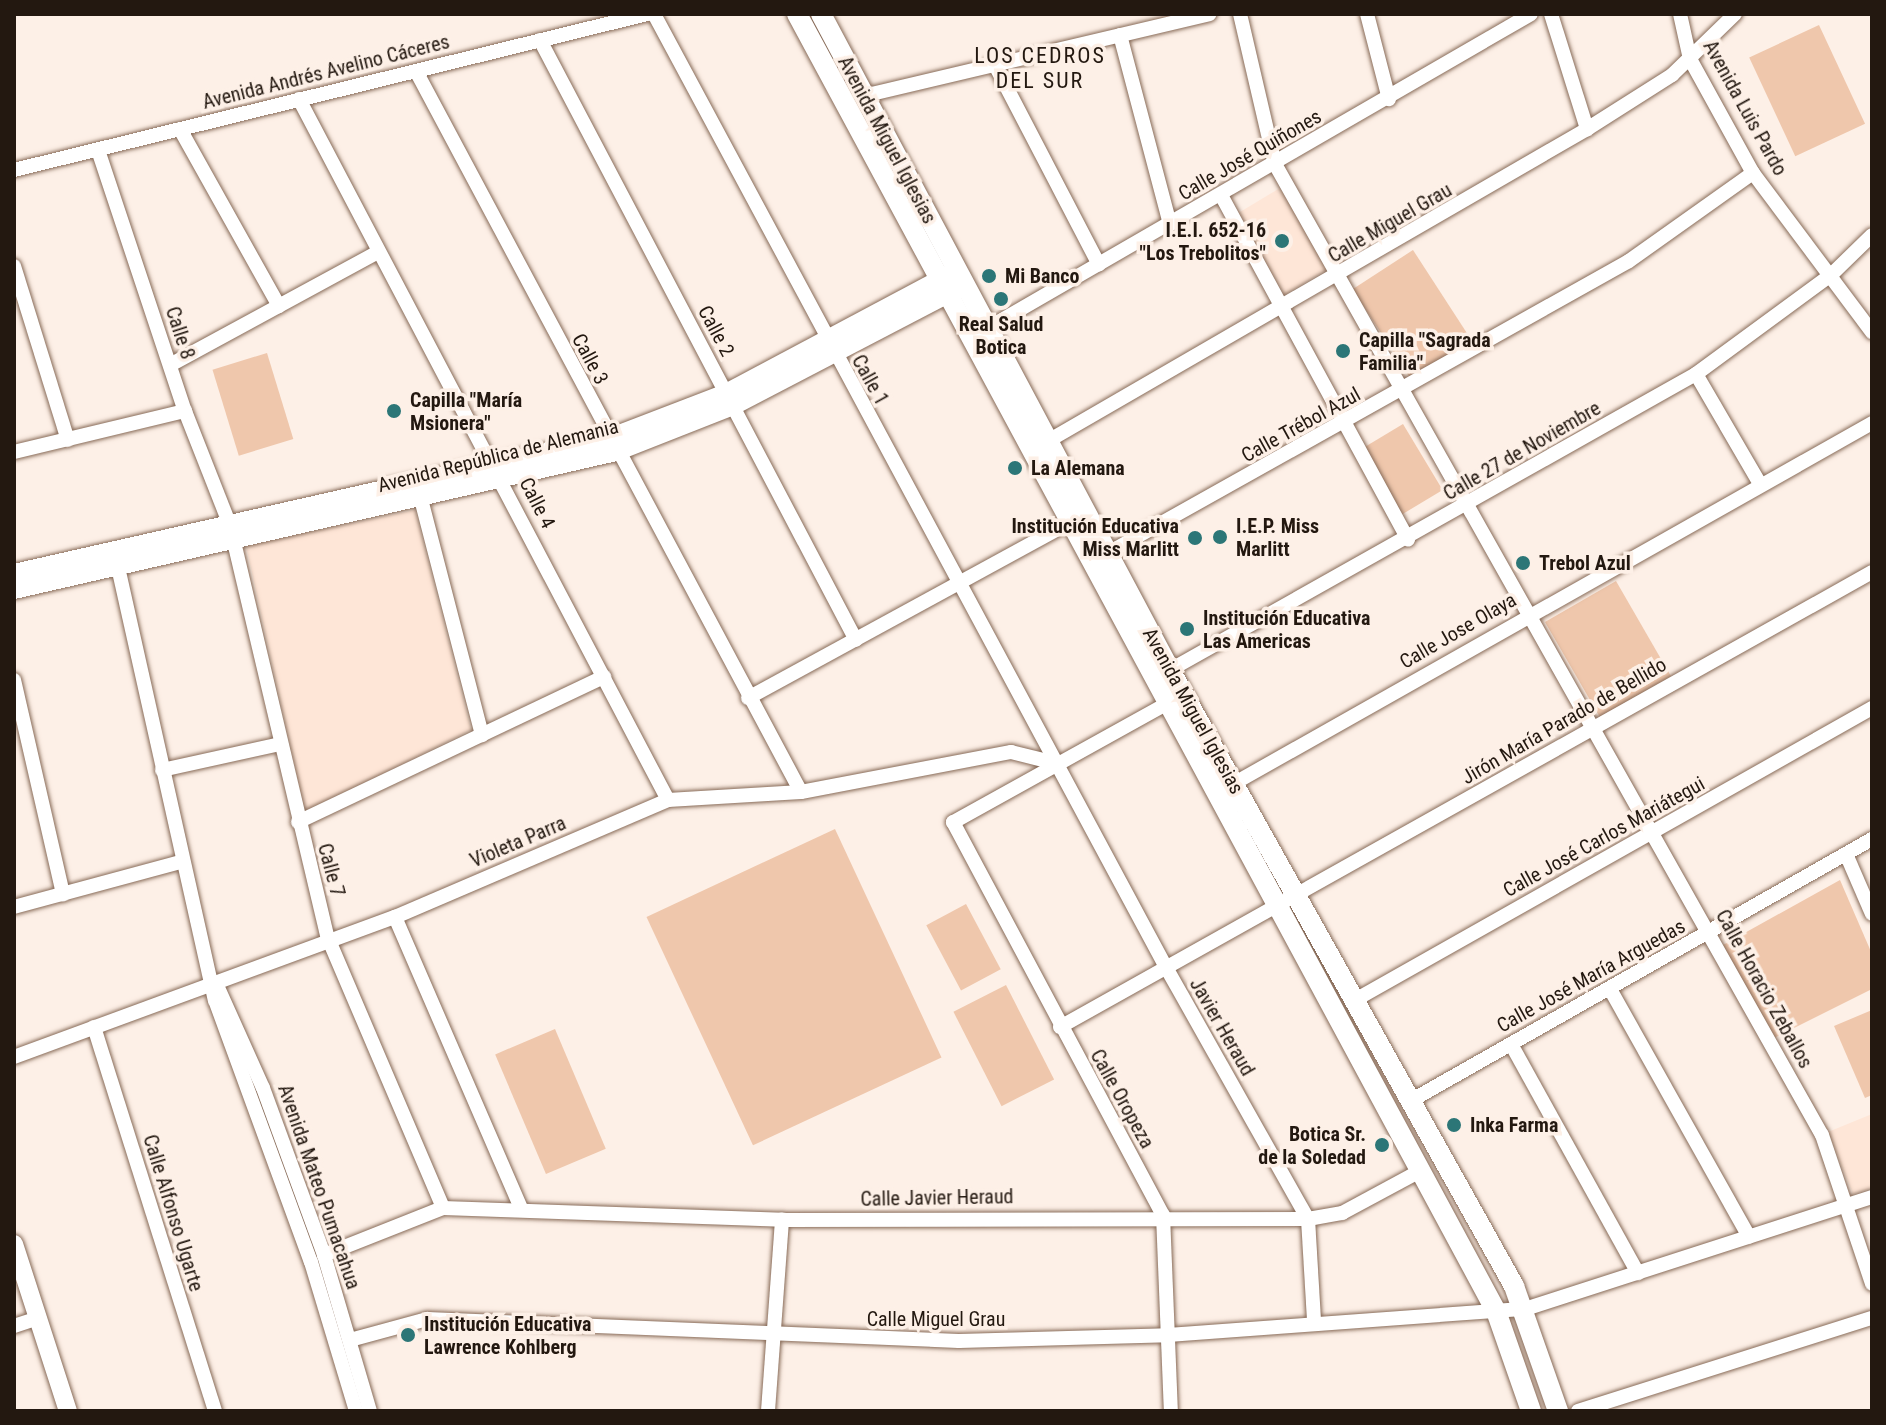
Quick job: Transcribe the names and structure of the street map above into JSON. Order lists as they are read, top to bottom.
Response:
{
  "streets": {
    "main road": ["Avenida Miguel Iglesias"],
    "street": [
      "Avenida Andrés Avelino Cáceres",
      "Avenida Luis Pardo",
      "Calle José Quiñones",
      "Calle Miguel Grau",
      "Calle 2",
      "Calle 8",
      "Calle 3",
      "Calle 1",
      "Calle Trébol Azul",
      "Calle 27 de Noviembre",
      "Avenida República de Alemania",
      "Calle 4",
      "Calle Jose Olaya",
      "Jirón María Parado de Bellido",
      "Calle José Carlos Mariátegui",
      "Violeta Parra",
      "Calle 7",
      "Calle José María Arguedas",
      "Calle Horacio Zeballos",
      "Javier Heraud",
      "Calle Oropeza",
      "Avenida Mateo Pumacahua",
      "Calle Javier Heraud",
      "Calle Alfonso Ugarte"
    ]
  },
  "crossings": [
    ["Avenida Andrés Avelino Cáceres", "Calle 2"],
    ["Avenida Andrés Avelino Cáceres", "Calle 8"],
    ["Avenida Andrés Avelino Cáceres", "Calle 3"],
    ["Avenida Andrés Avelino Cáceres", "Calle 4"],
    ["Avenida Luis Pardo", "Calle Miguel Grau"],
    ["Avenida Luis Pardo", "Calle Trébol Azul"],
    ["Avenida Luis Pardo", "Calle 27 de Noviembre"],
    ["Avenida Miguel Iglesias", "Calle José Quiñones"],
    ["Avenida Miguel Iglesias", "Calle Miguel Grau"],
    ["Avenida Miguel Iglesias", "Calle Trébol Azul"],
    ["Avenida Miguel Iglesias", "Calle 27 de Noviembre"],
    ["Avenida Miguel Iglesias", "Avenida República de Alemania"],
    ["Avenida Miguel Iglesias", "Calle Jose Olaya"],
    ["Avenida Miguel Iglesias", "Jirón María Parado de Bellido"],
    ["Avenida Miguel Iglesias", "Calle José Carlos Mariátegui"],
    ["Avenida Miguel Iglesias", "Calle José María Arguedas"],
    ["Avenida Miguel Iglesias", "Calle Javier Heraud"],
    ["Calle José Quiñones", "Calle Horacio Zeballos"],
    ["Calle Miguel Grau", "Calle Horacio Zeballos"],
    ["Calle Miguel Grau", "Javier Heraud"],
    ["Calle Miguel Grau", "Calle Oropeza"],
    ["Calle Miguel Grau", "Avenida Mateo Pumacahua"],
    ["Calle 2", "Avenida República de Alemania"],
    ["Calle 8", "Avenida República de Alemania"],
    ["Calle 8", "Calle 7"],
    ["Calle 3", "Avenida República de Alemania"],
    ["Calle 3", "Violeta Parra"],
    ["Calle 1", "Avenida República de Alemania"],
    ["Calle 1", "Violeta Parra"],
    ["Calle 1", "Javier Heraud"],
    ["Calle 1", "Calle Oropeza"],
    ["Calle Trébol Azul", "Calle Horacio Zeballos"],
    ["Calle 27 de Noviembre", "Calle Horacio Zeballos"],
    ["Avenida República de Alemania", "Calle 4"],
    ["Avenida República de Alemania", "Calle 7"],
    ["Avenida República de Alemania", "Avenida Mateo Pumacahua"],
    ["Calle 4", "Violeta Parra"],
    ["Calle Jose Olaya", "Calle Horacio Zeballos"],
    ["Jirón María Parado de Bellido", "Calle Horacio Zeballos"],
    ["Jirón María Parado de Bellido", "Javier Heraud"],
    ["Jirón María Parado de Bellido", "Calle Oropeza"],
    ["Calle José Carlos Mariátegui", "Calle Horacio Zeballos"],
    ["Violeta Parra", "Calle 7"],
    ["Violeta Parra", "Javier Heraud"],
    ["Violeta Parra", "Calle Oropeza"],
    ["Violeta Parra", "Avenida Mateo Pumacahua"],
    ["Violeta Parra", "Calle Alfonso Ugarte"],
    ["Calle 7", "Calle Javier Heraud"],
    ["Calle José María Arguedas", "Calle Horacio Zeballos"],
    ["Javier Heraud", "Calle Oropeza"],
    ["Javier Heraud", "Calle Javier Heraud"],
    ["Calle Oropeza", "Calle Javier Heraud"]
  ],
  "districts": ["LOS CEDROS DEL SUR"],
  "places": [
    "I.E.I. 652-16 \"Los Trebolitos\"",
    "Mi Banco",
    "Real Salud Botica",
    "Capilla \"Sagrada Familia\"",
    "Capilla \"María Msionera\"",
    "La Alemana",
    "I.E.P. Miss Marlitt",
    "Institución Educativa Miss Marlitt",
    "Trebol Azul",
    "Institución Educativa Las Americas",
    "Inka Farma",
    "Botica Sr. de la Soledad",
    "Institución Educativa Lawrence Kohlberg"
  ]
}
